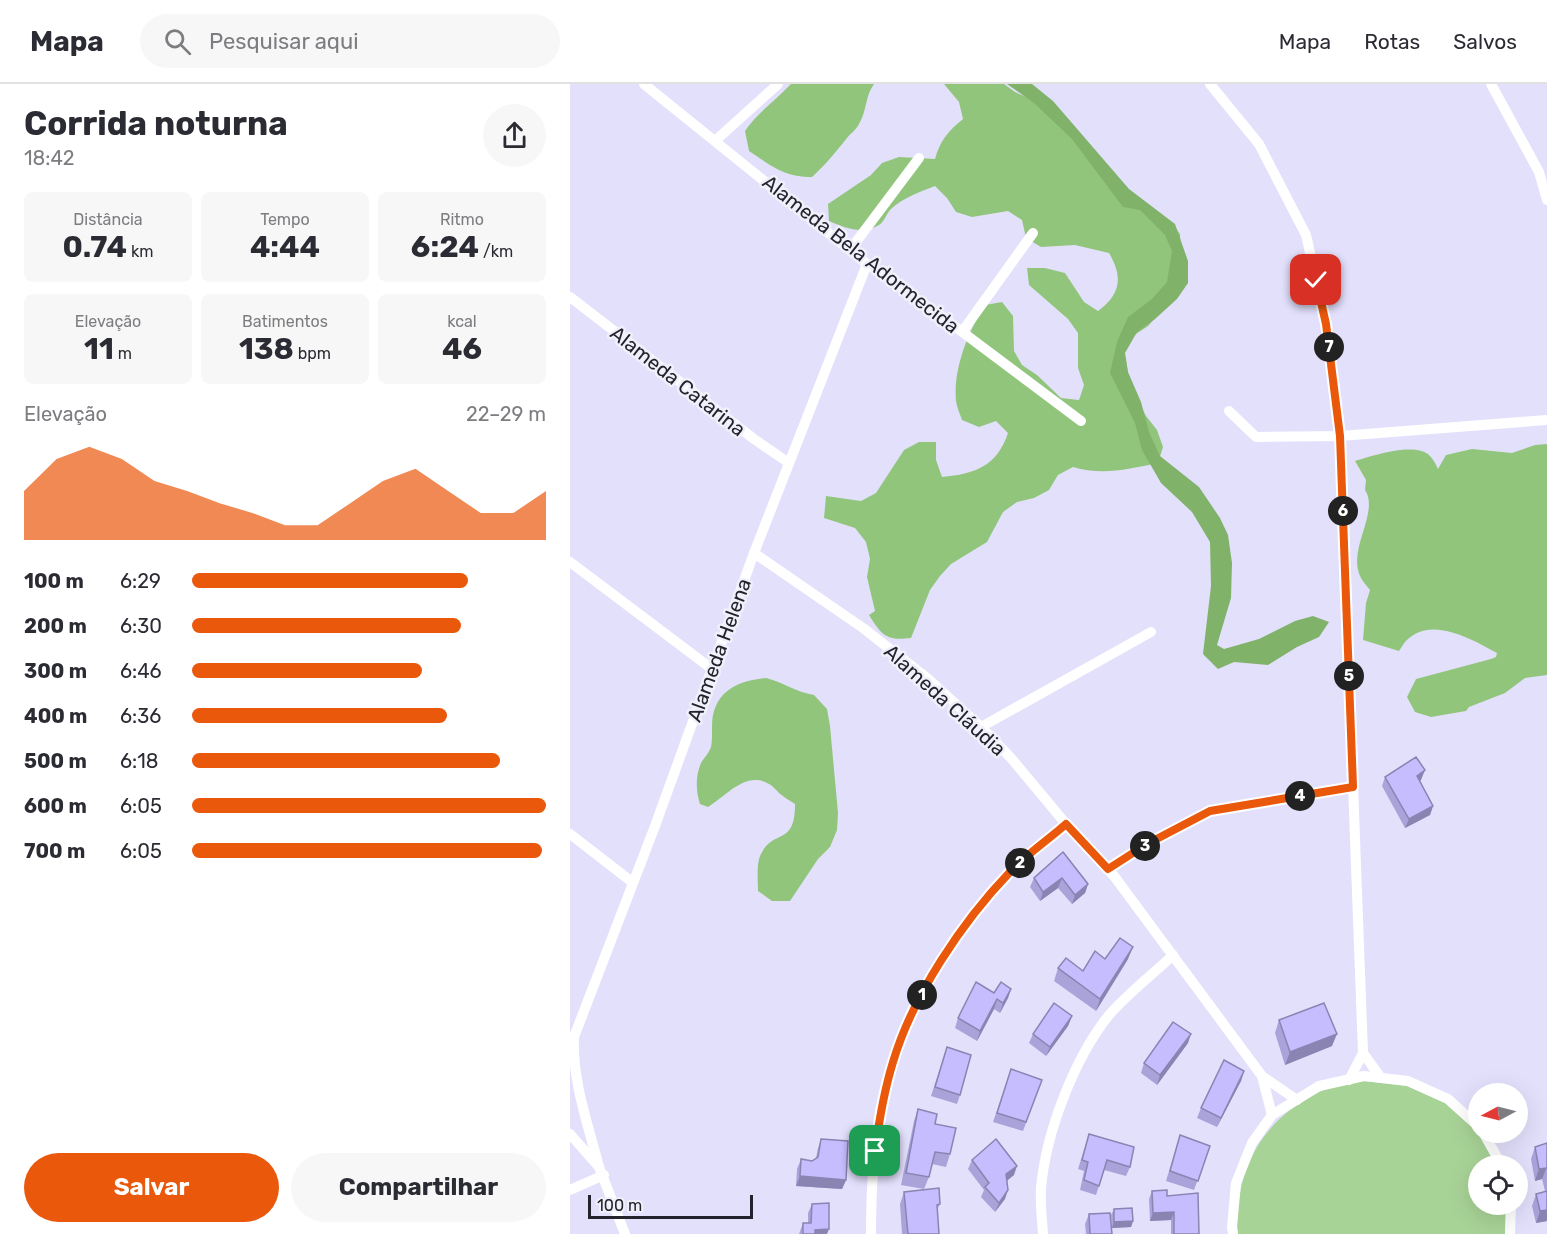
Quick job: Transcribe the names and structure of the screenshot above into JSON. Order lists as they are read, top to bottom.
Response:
{
  "streets": {
    "street": [
      "Alameda Bela Adormecida",
      "Alameda Catarina",
      "Alameda Helena",
      "Alameda Cláudia"
    ]
  },
  "crossings": [
    ["Alameda Bela Adormecida", "Alameda Helena"],
    ["Alameda Catarina", "Alameda Helena"],
    ["Alameda Helena", "Alameda Cláudia"]
  ],
  "scale_bar": "100 m",
  "north": "left",
  "page": {
    "header": "Mapa",
    "search": "Pesquisar aqui",
    "nav": ["Mapa", "Rotas", "Salvos"],
    "heading": ["Corrida noturna", "18:42"],
    "stats": [
      ["Distância", "0.74 km"],
      ["Tempo", "4:44"],
      ["Ritmo", "6:24 /km"],
      ["Elevação", "11 m"],
      ["Batimentos", "138 bpm"],
      ["kcal", "46"]
    ],
    "pins": [
      "7",
      "6",
      "5",
      "4",
      "3",
      "2",
      "1"
    ],
    "chart": ["Elevação", "22–29 m"],
    "list": [
      {
        "name": "100 m",
        "note": "6:29"
      },
      {
        "name": "200 m",
        "note": "6:30"
      },
      {
        "name": "300 m",
        "note": "6:46"
      },
      {
        "name": "400 m",
        "note": "6:36"
      },
      {
        "name": "500 m",
        "note": "6:18"
      },
      {
        "name": "600 m",
        "note": "6:05"
      },
      {
        "name": "700 m",
        "note": "6:05"
      }
    ],
    "buttons": ["Salvar", "Compartilhar"],
    "scale": "100 m"
  }
}
